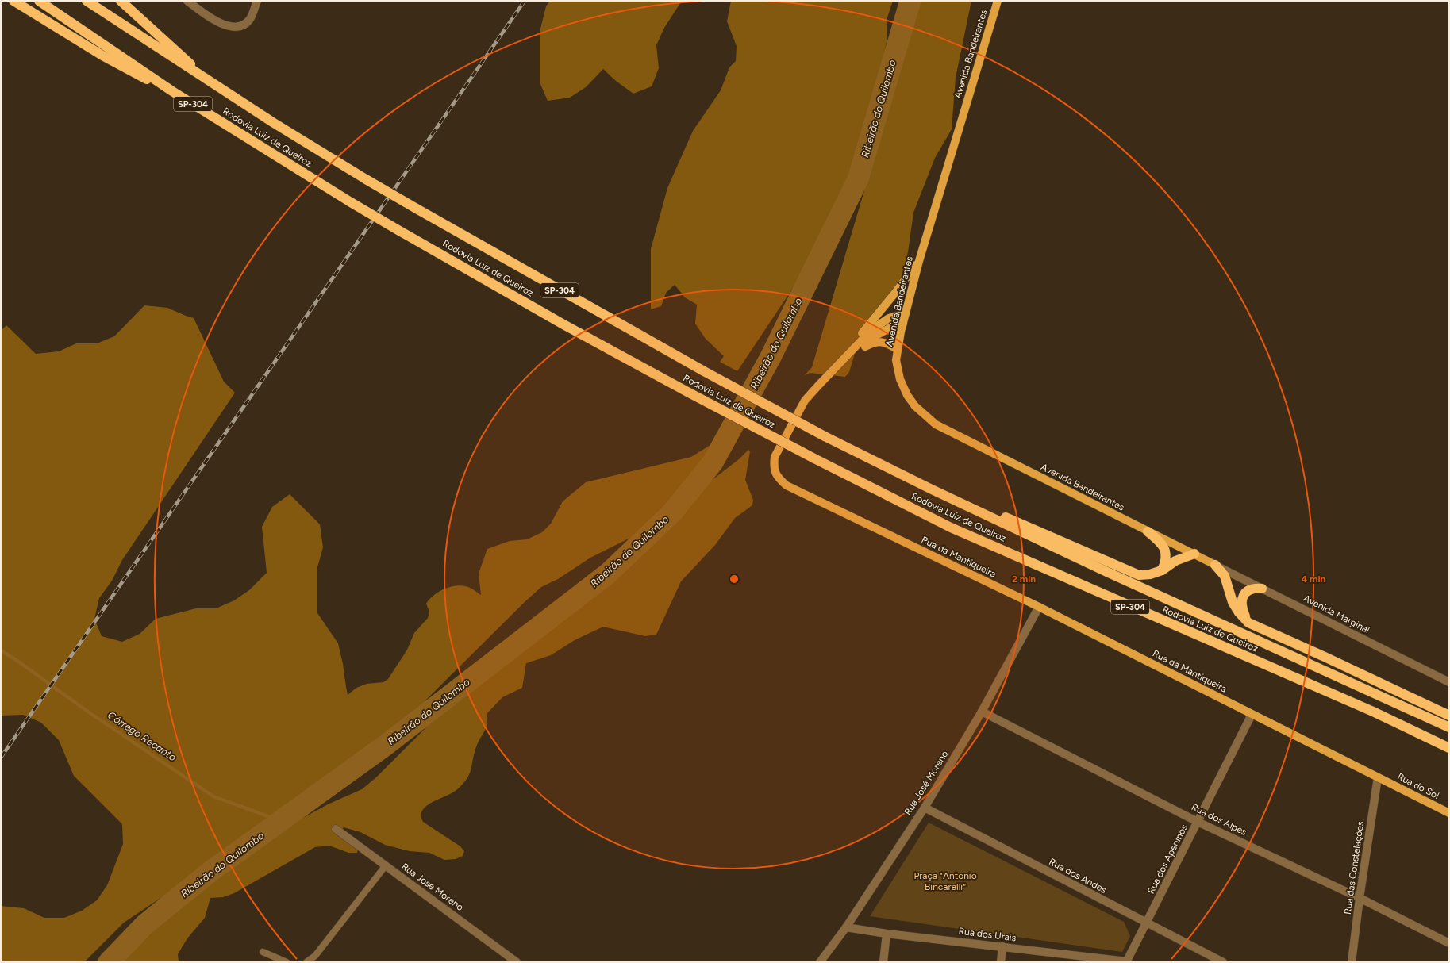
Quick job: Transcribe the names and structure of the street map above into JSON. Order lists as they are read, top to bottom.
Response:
{
  "streets": {
    "highway": ["SP-304", "Rodovia Luiz de Queiroz"],
    "main road": ["Avenida Bandeirantes", "Rua da Mantiqueira", "Rua do Sol"],
    "street": [
      "Avenida Marginal",
      "Rua José Moreno",
      "Rua dos Alpes",
      "Rua dos Apeninos",
      "Rua das Constelações",
      "Rua dos Andes",
      "Rua dos Urais"
    ]
  },
  "crossings": [
    ["Avenida Bandeirantes", "Rua da Mantiqueira"],
    ["Avenida Bandeirantes", "Avenida Marginal"],
    ["Rua da Mantiqueira", "Rua José Moreno"],
    ["Rua da Mantiqueira", "Rua do Sol"],
    ["Rua da Mantiqueira", "Rua dos Apeninos"],
    ["Rua da Mantiqueira", "Rua das Constelações"],
    ["Rua José Moreno", "Rua dos Alpes"],
    ["Rua José Moreno", "Rua dos Andes"],
    ["Rua José Moreno", "Rua dos Urais"],
    ["Rua do Sol", "Rua das Constelações"],
    ["Rua dos Alpes", "Rua dos Apeninos"],
    ["Rua dos Alpes", "Rua das Constelações"],
    ["Rua dos Apeninos", "Rua dos Andes"],
    ["Rua dos Apeninos", "Rua dos Urais"]
  ],
  "water": ["Ribeirão do Quilombo", "Córrego Recanto"],
  "parks": ["Praça \"Antonio Bincarelli\""],
  "rings": ["2 min", "4 min"]
}
